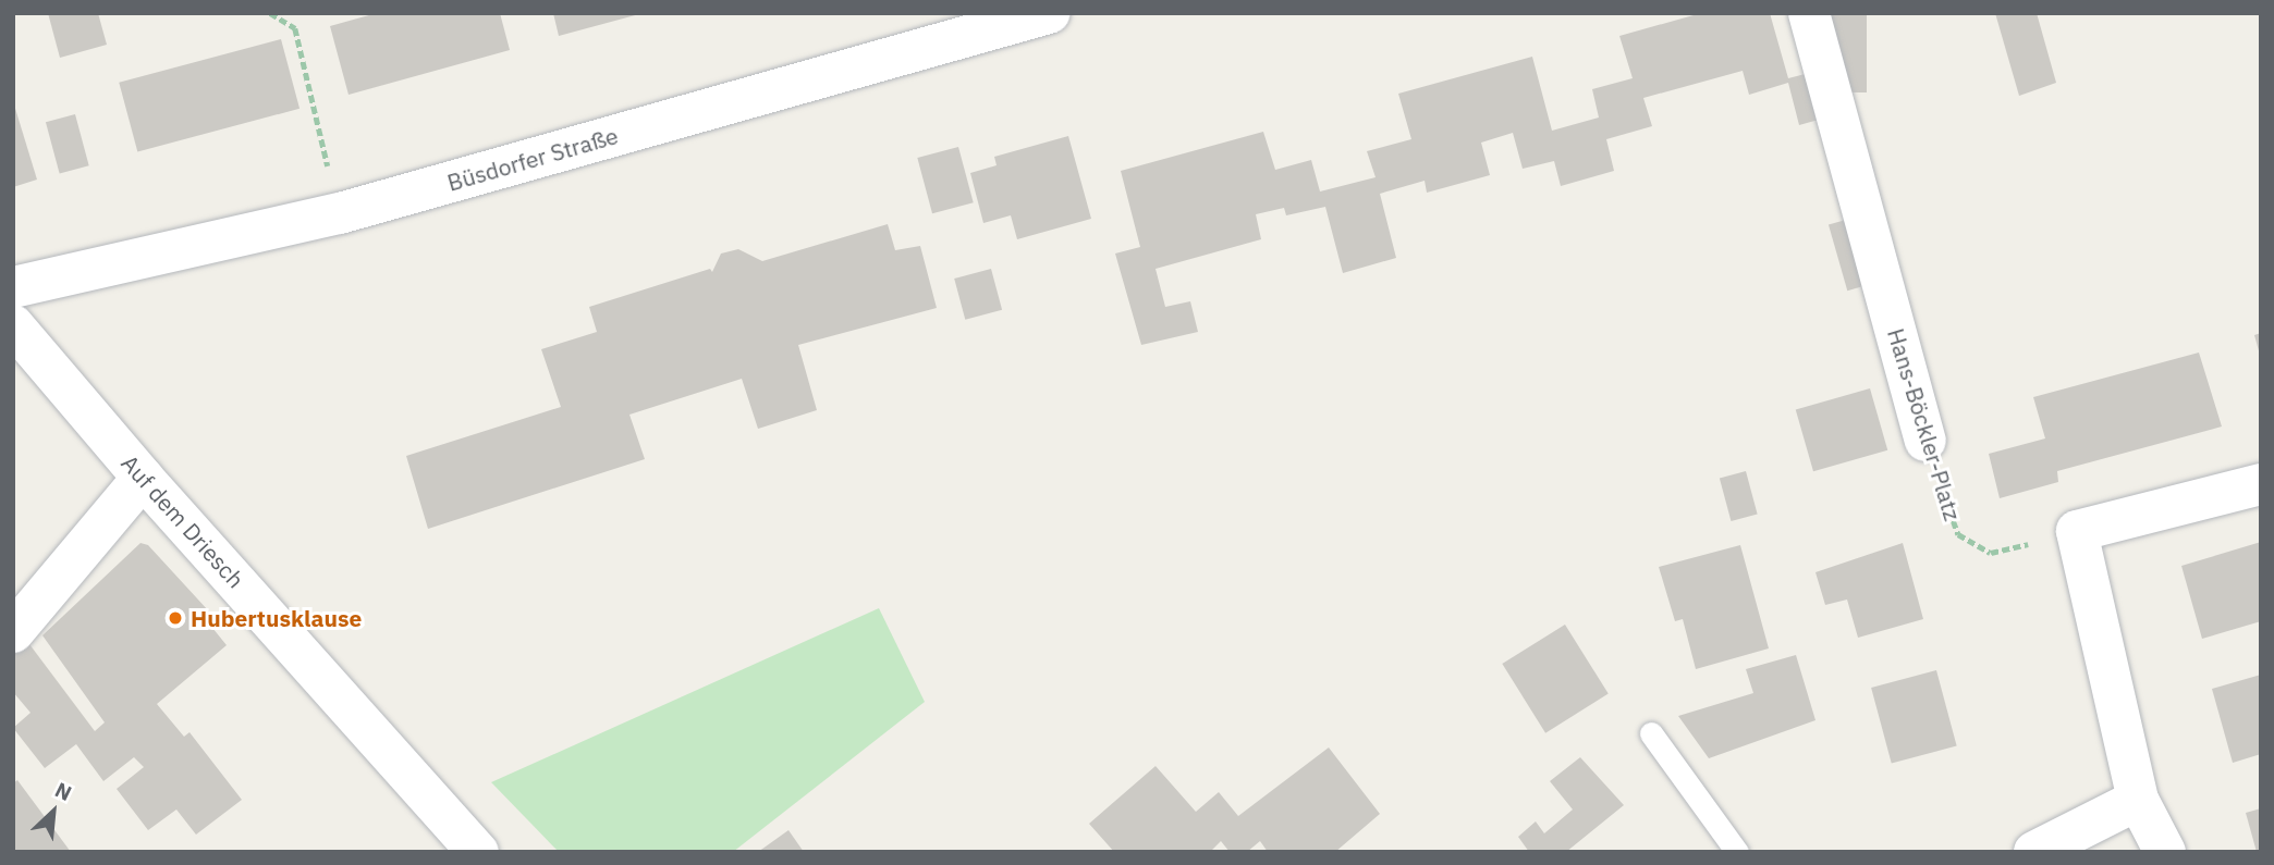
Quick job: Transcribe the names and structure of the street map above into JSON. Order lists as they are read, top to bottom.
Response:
{
  "streets": {
    "street": ["Büsdorfer Straße", "Hans-Böckler-Platz", "Auf dem Driesch"]
  },
  "places": ["Hubertusklause"],
  "north": "top right"
}
